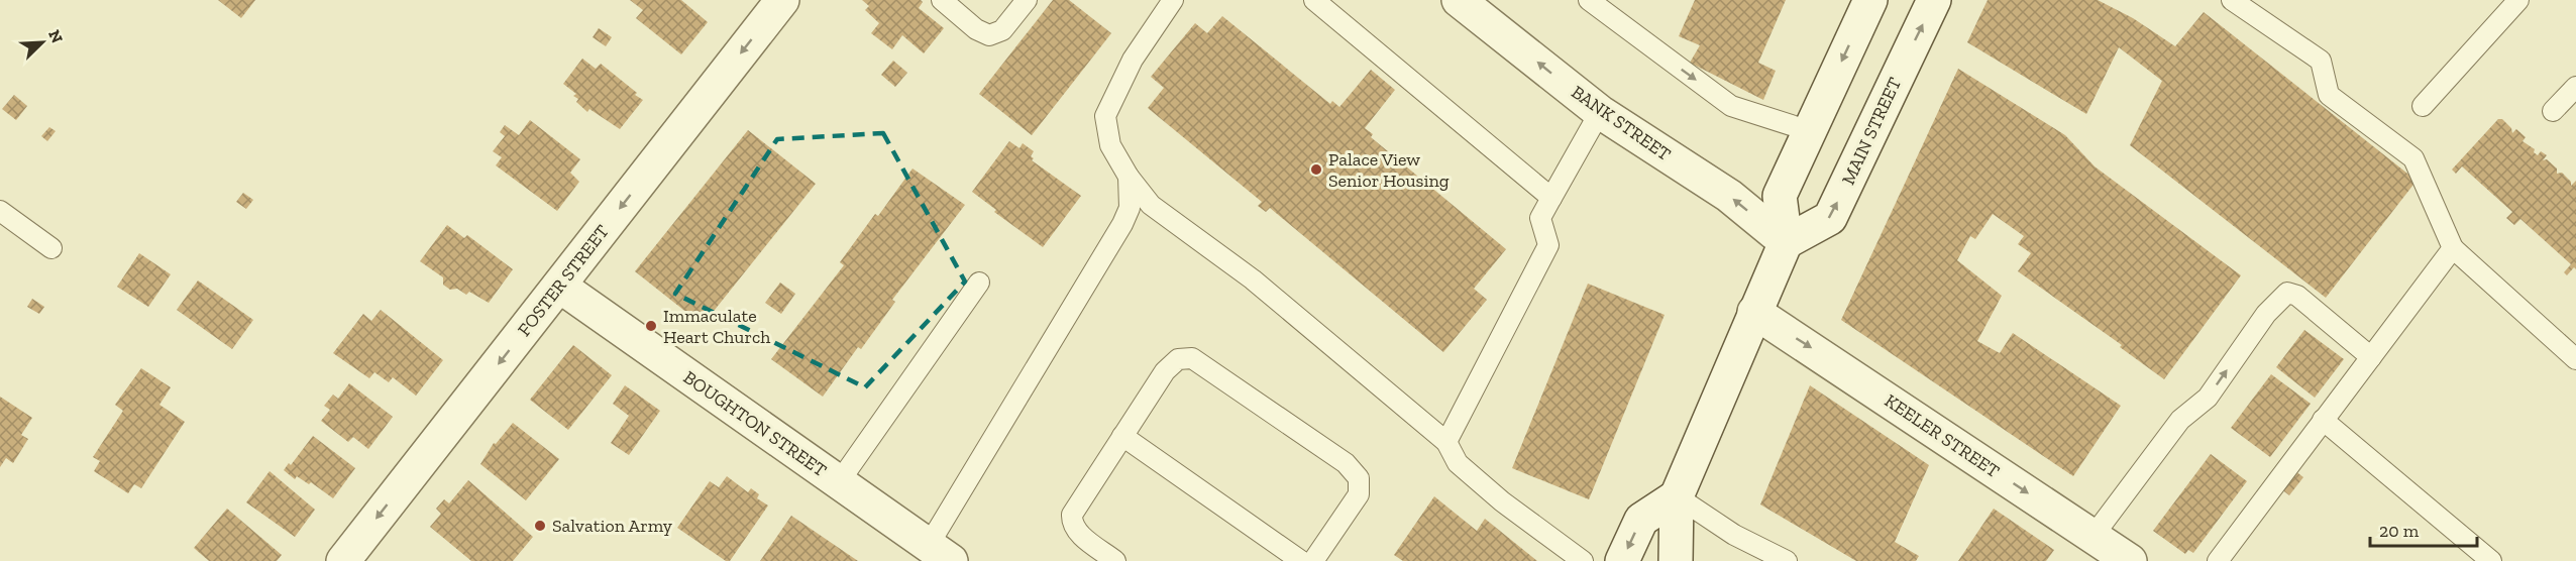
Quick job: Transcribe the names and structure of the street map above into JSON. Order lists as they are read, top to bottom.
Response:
{
  "streets": {
    "street": [
      "BANK STREET",
      "MAIN STREET",
      "FOSTER STREET",
      "BOUGHTON STREET",
      "KEELER STREET"
    ]
  },
  "crossings": [
    ["BANK STREET", "MAIN STREET"],
    ["FOSTER STREET", "BOUGHTON STREET"]
  ],
  "one_way": ["BANK STREET", "FOSTER STREET", "KEELER STREET"],
  "places": ["Palace View Senior Housing", "Immaculate Heart Church", "Salvation Army"],
  "scale_bar": "20 m",
  "north": "top right"
}
